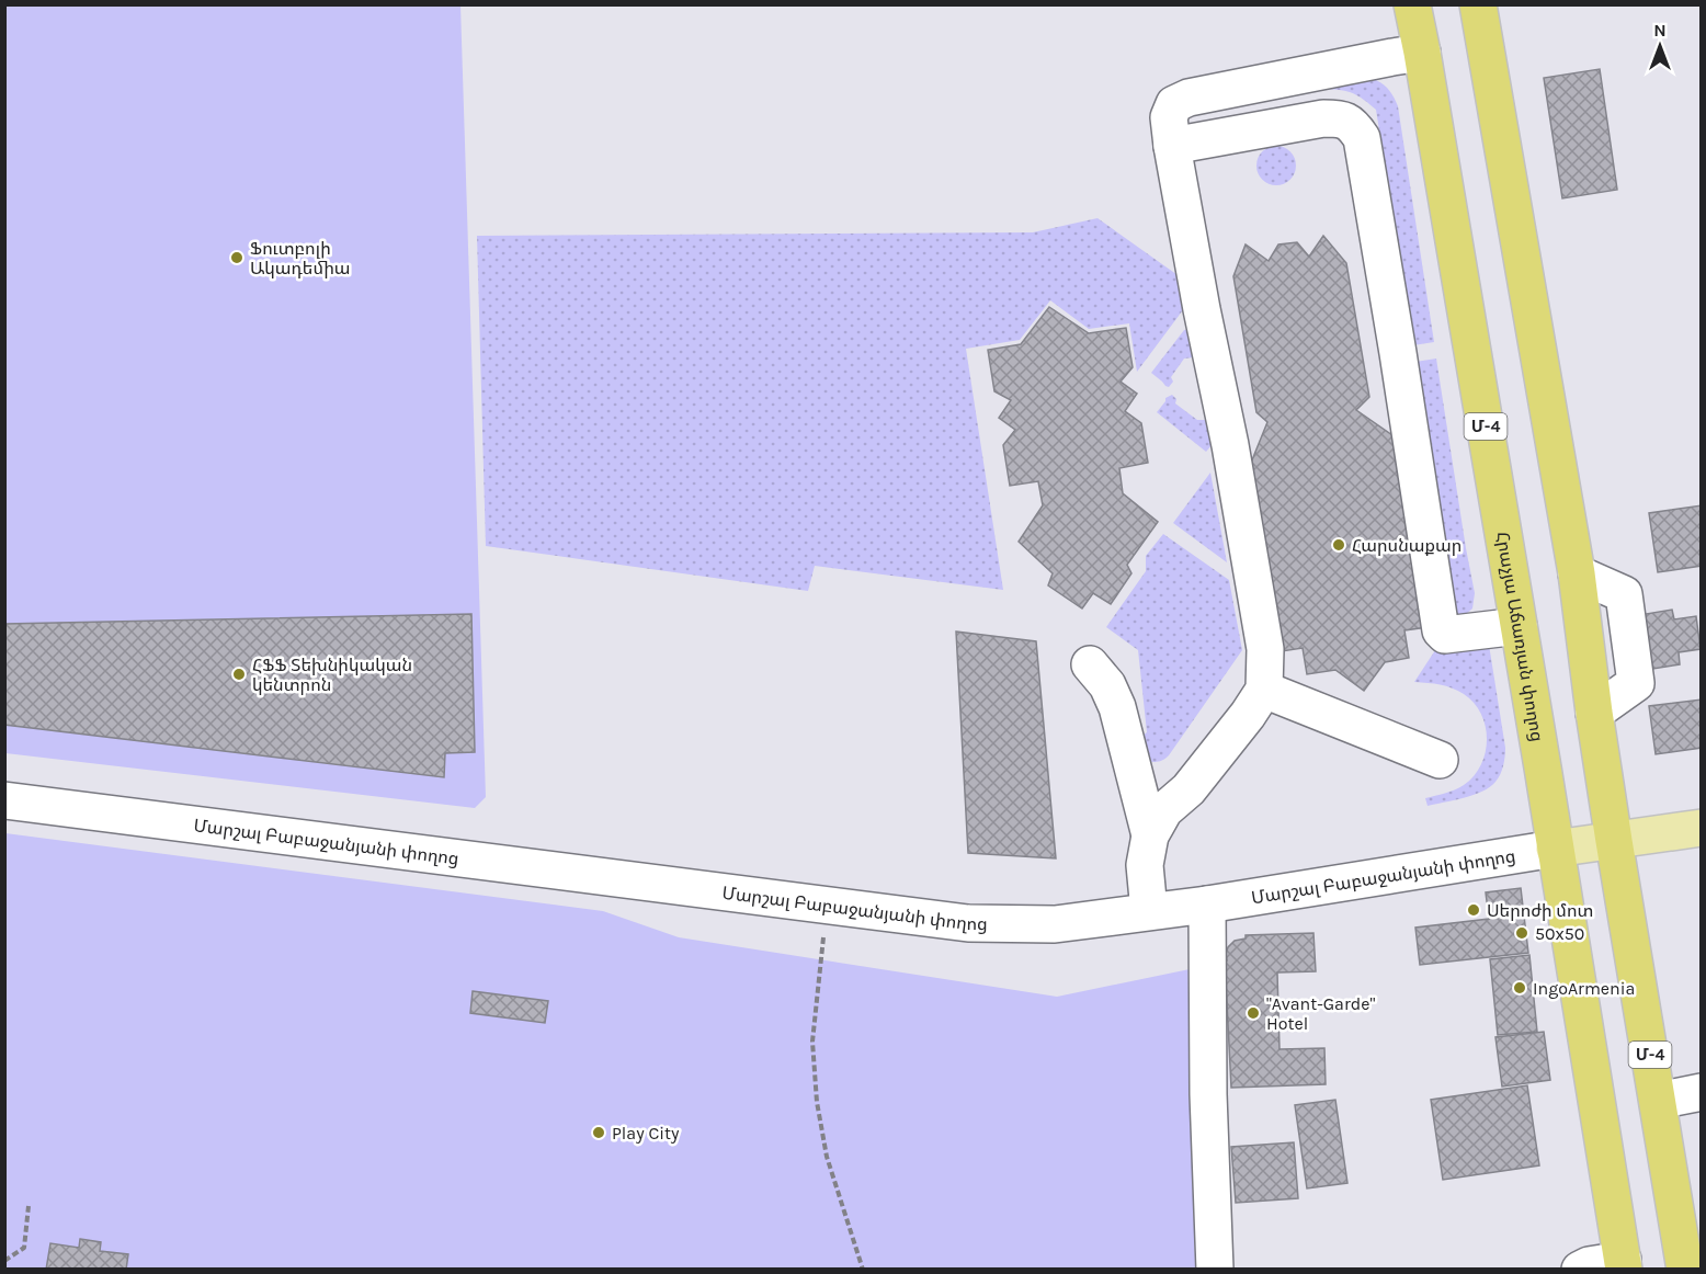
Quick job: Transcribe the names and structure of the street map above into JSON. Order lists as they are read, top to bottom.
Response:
{
  "streets": {
    "highway": ["Մ-4", "Հրաչյա Աճառյան փողոց"],
    "main road": ["Մարշալ Բաբաջանյանի փողոց"]
  },
  "crossings": [
    ["Մ-4", "Մարշալ Բաբաջանյանի փողոց"],
    ["Հրաչյա Աճառյան փողոց", "Մարշալ Բաբաջանյանի փողոց"]
  ],
  "places": [
    "Ֆուտբոլի Ակադեմիա",
    "Հարսնաքար",
    "ՀՖՖ Տեխնիկական կենտրոն",
    "Սերոժի մոտ",
    "50x50",
    "IngoArmenia",
    "\"Avant-Garde\" Hotel",
    "Play City"
  ],
  "north": "top"
}
